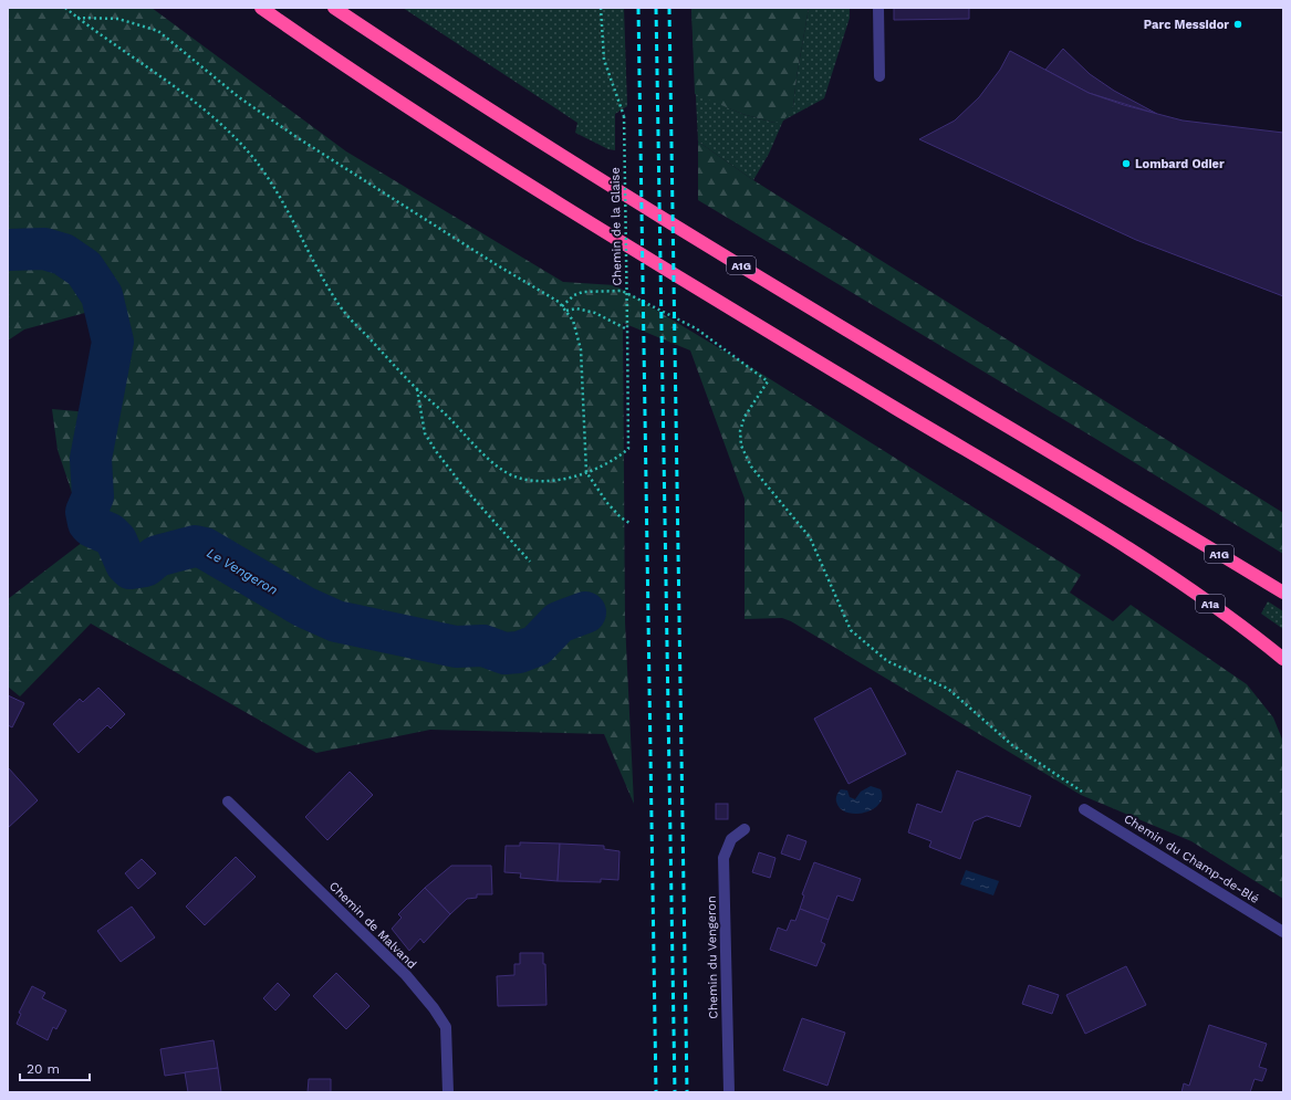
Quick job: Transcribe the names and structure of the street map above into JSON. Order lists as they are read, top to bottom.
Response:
{
  "streets": {
    "highway": ["A1G", "A1a"],
    "street": ["Chemin du Champ-de-Blé", "Chemin de Malvand", "Chemin du Vengeron"],
    "path": ["Chemin de la Glaise"]
  },
  "water": ["Le Vengeron"],
  "places": ["Parc Messidor", "Lombard Odier"],
  "scale_bar": "20 m"
}
